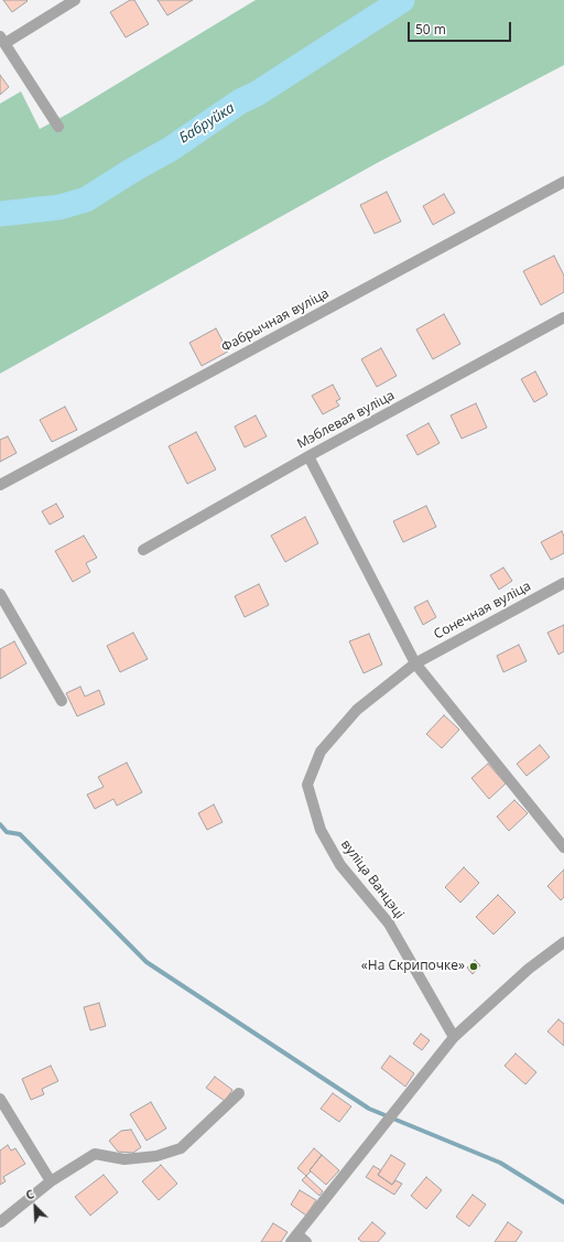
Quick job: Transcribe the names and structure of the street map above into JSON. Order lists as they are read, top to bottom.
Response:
{
  "streets": {
    "street": [
      "Фабрычная вуліца",
      "Мэблевая вуліца",
      "Сонечная вуліца",
      "вуліца Ванцэці"
    ]
  },
  "crossings": [
    ["Сонечная вуліца", "вуліца Ванцэці"]
  ],
  "water": ["Бабруйка"],
  "places": ["«На Скрипочке»"],
  "scale_bar": "50 m",
  "north": "top left"
}
